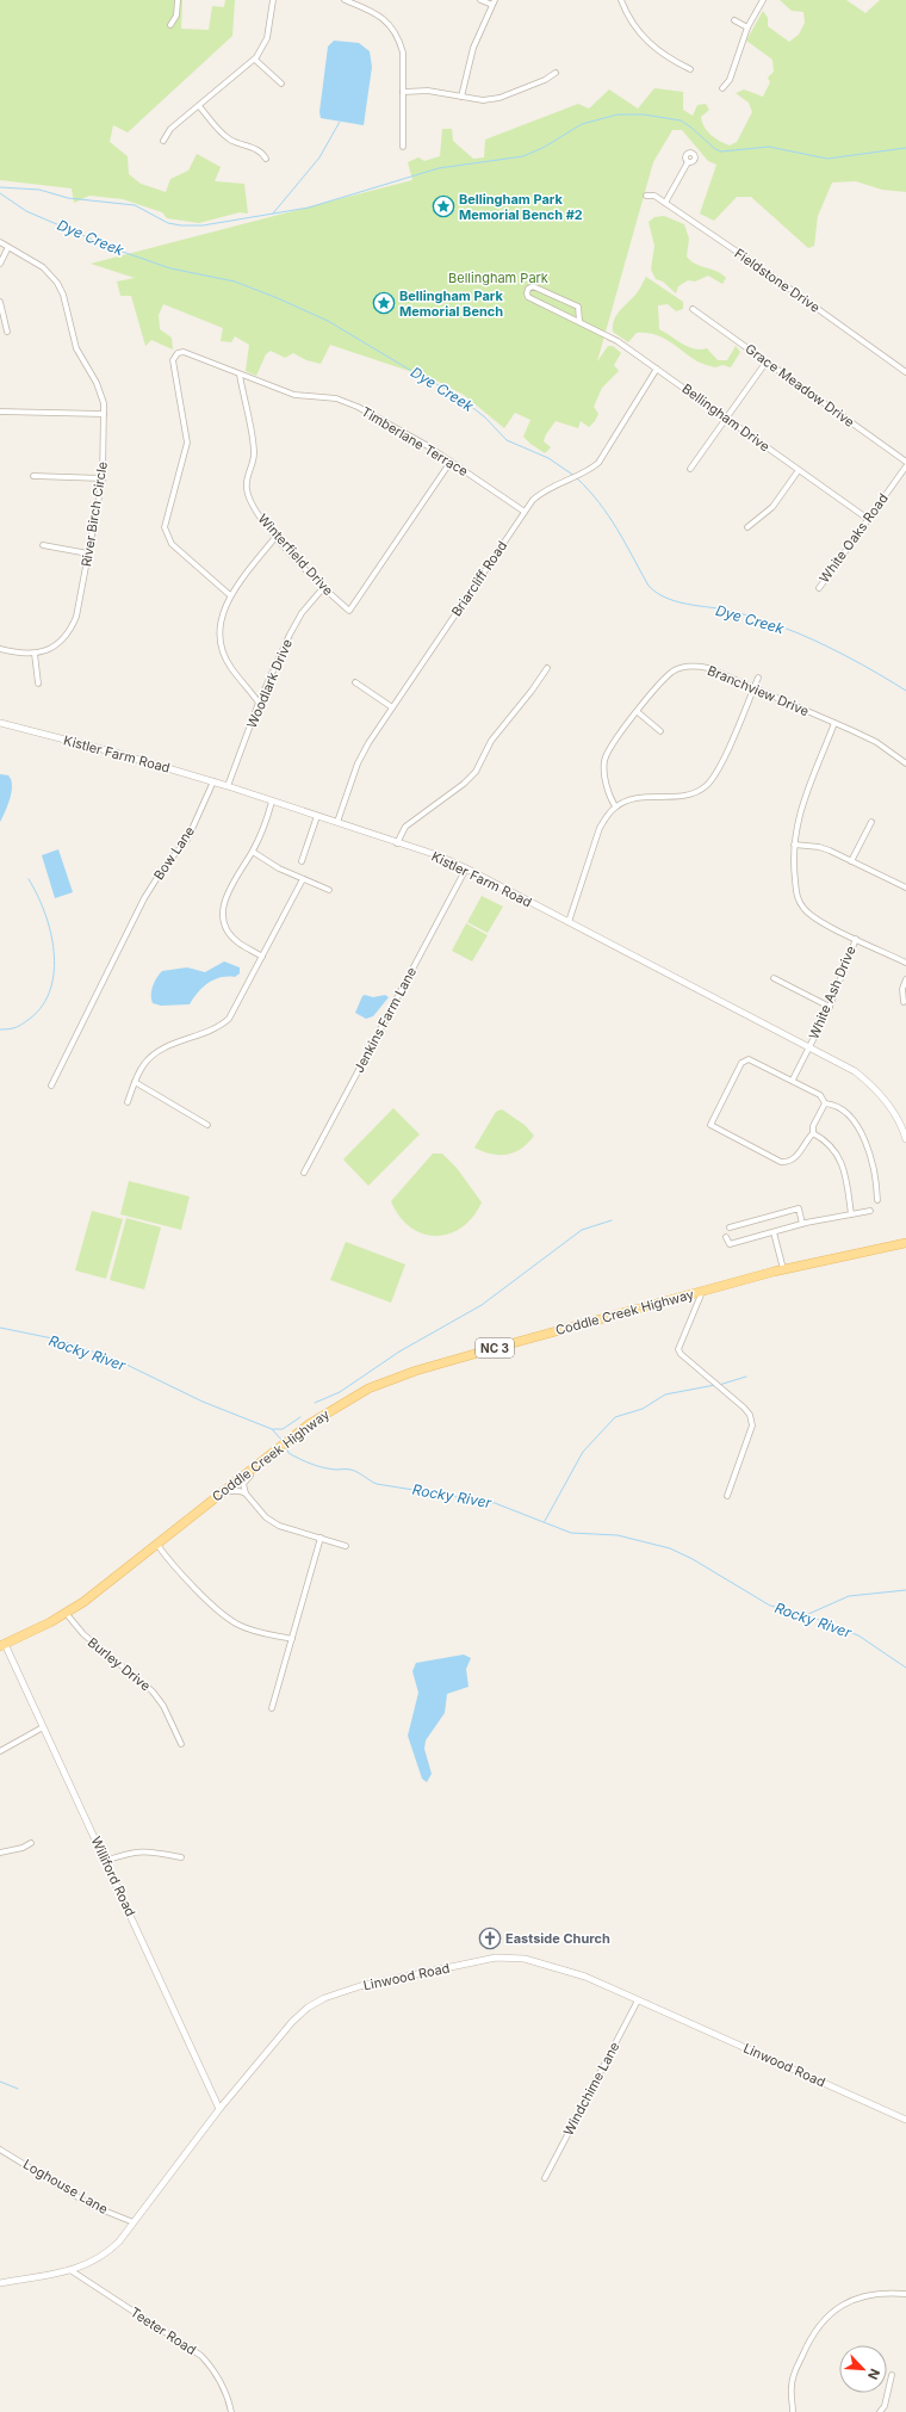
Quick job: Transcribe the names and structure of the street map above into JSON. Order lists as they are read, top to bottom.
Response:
{
  "streets": {
    "main road": ["Coddle Creek Highway", "NC 3"],
    "street": [
      "Fieldstone Drive",
      "Grace Meadow Drive",
      "Bellingham Drive",
      "Timberlane Terrace",
      "River Birch Circle",
      "White Oaks Road",
      "Winterfield Drive",
      "Briarcliff Road",
      "Woodlark Drive",
      "Branchview Drive",
      "Kistler Farm Road",
      "Bow Lane",
      "White Ash Drive",
      "Jenkins Farm Lane",
      "Burley Drive",
      "Williford Road",
      "Linwood Road",
      "Windchime Lane",
      "Loghouse Lane",
      "Teeter Road"
    ]
  },
  "crossings": [
    ["Bellingham Drive", "White Oaks Road"],
    ["Bellingham Drive", "Briarcliff Road"],
    ["Timberlane Terrace", "Winterfield Drive"],
    ["Timberlane Terrace", "Briarcliff Road"],
    ["Winterfield Drive", "Woodlark Drive"],
    ["Briarcliff Road", "Kistler Farm Road"],
    ["Woodlark Drive", "Kistler Farm Road"],
    ["Kistler Farm Road", "Bow Lane"],
    ["Kistler Farm Road", "White Ash Drive"],
    ["Kistler Farm Road", "Jenkins Farm Lane"],
    ["Coddle Creek Highway", "Burley Drive"],
    ["Coddle Creek Highway", "Williford Road"],
    ["Williford Road", "Linwood Road"],
    ["Linwood Road", "Windchime Lane"],
    ["Linwood Road", "Loghouse Lane"],
    ["Linwood Road", "Teeter Road"]
  ],
  "water": ["Dye Creek", "Rocky River"],
  "parks": ["Bellingham Park"],
  "places": {
    "place": ["Bellingham Park Memorial Bench #2", "Bellingham Park Memorial Bench"],
    "church": ["Eastside Church"]
  },
  "north": "bottom right"
}
